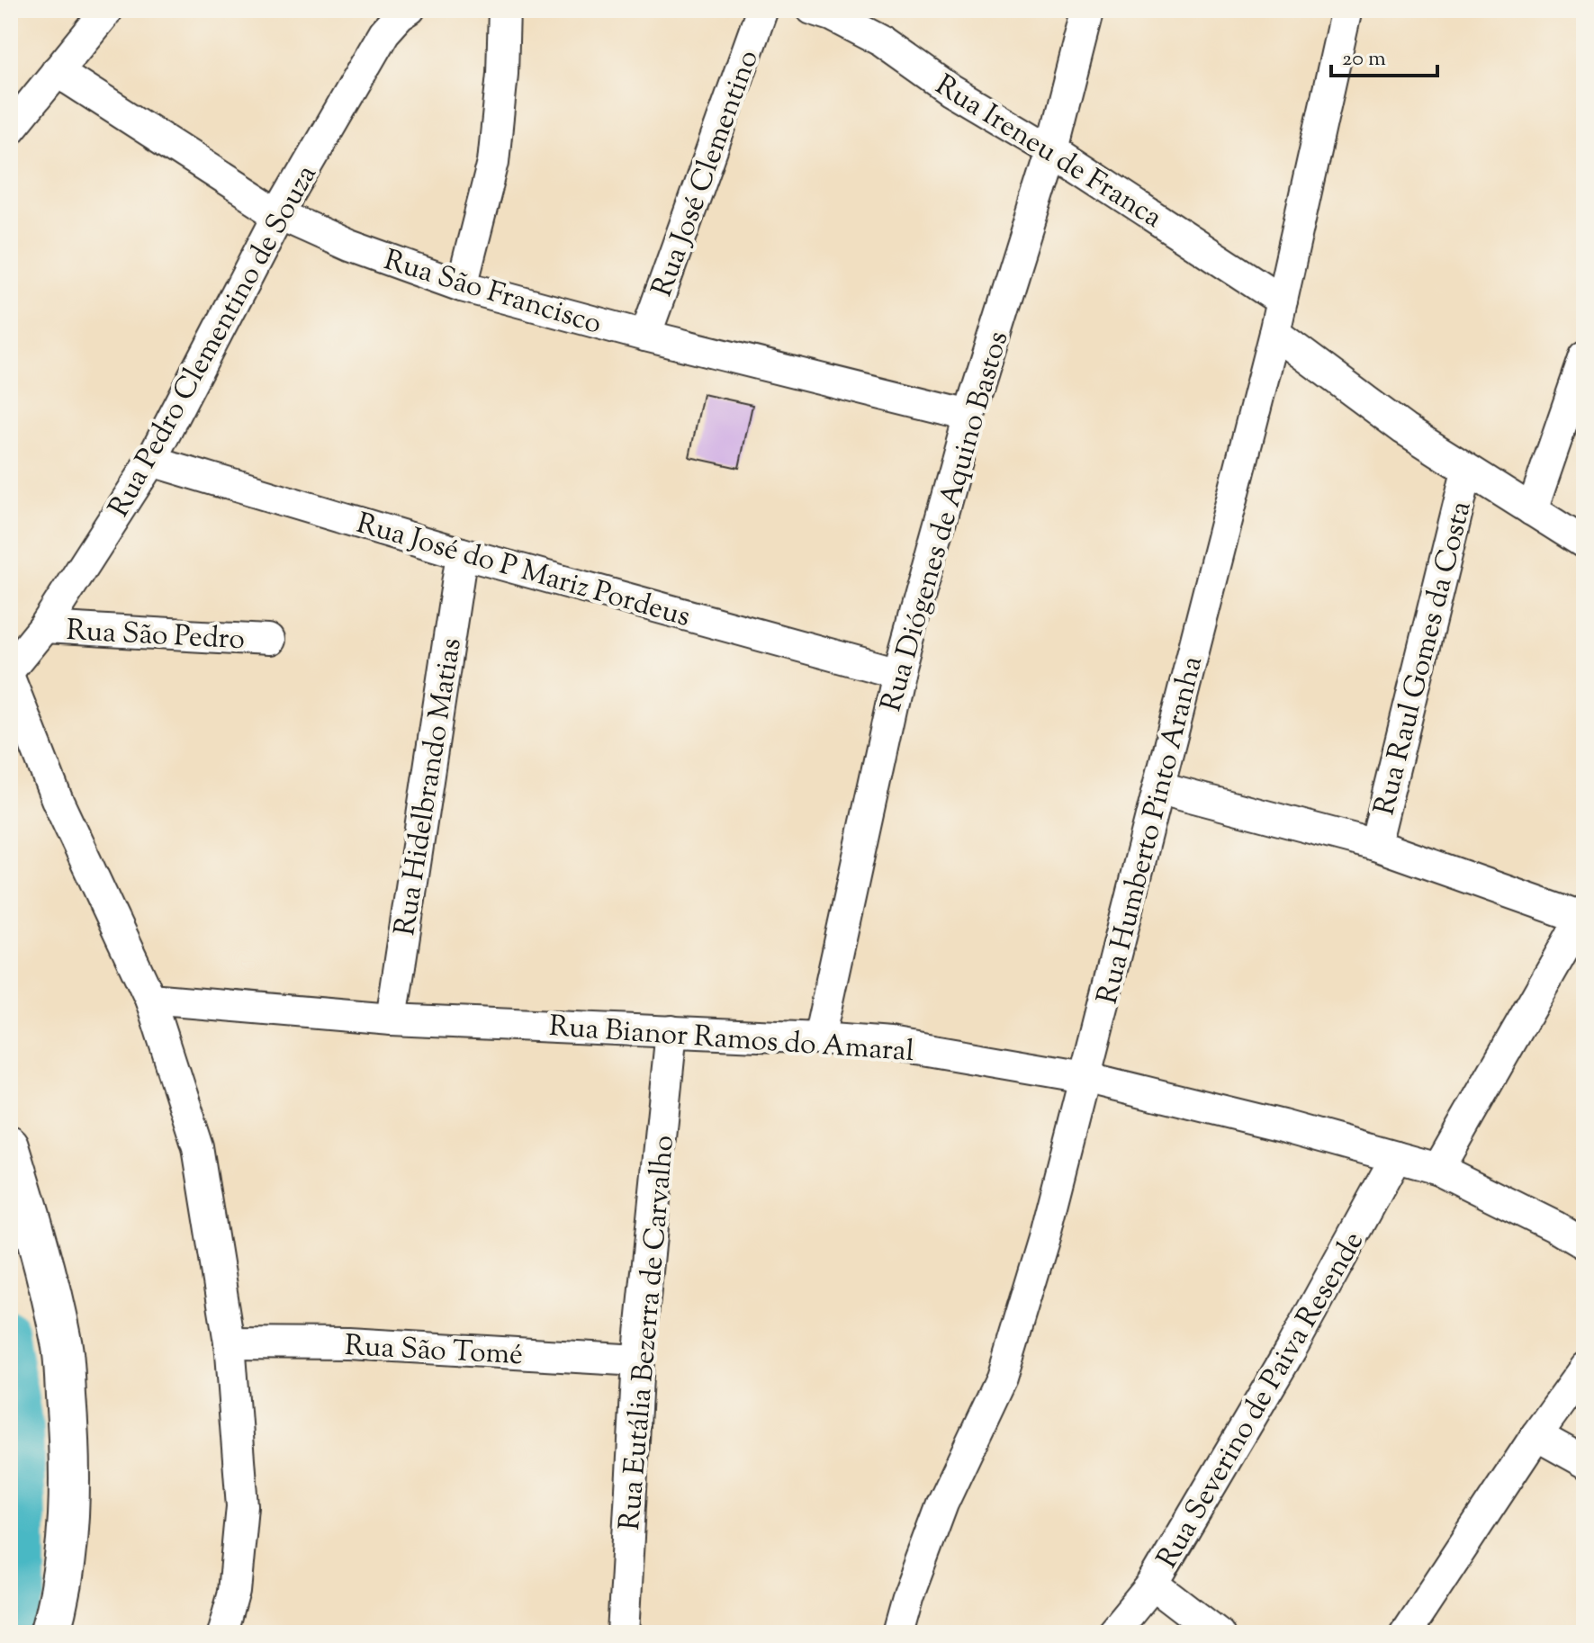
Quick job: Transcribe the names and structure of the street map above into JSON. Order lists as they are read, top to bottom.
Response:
{
  "streets": {
    "street": [
      "Rua Ireneu de Franca",
      "Rua José Clementino",
      "Rua São Francisco",
      "Rua Pedro Clementino de Souza",
      "Rua Diógenes de Aquino Bastos",
      "Rua José do P Mariz Pordeus",
      "Rua São Pedro",
      "Rua Raul Gomes da Costa",
      "Rua Hidelbrando Matias",
      "Rua Humberto Pinto Aranha",
      "Rua Bianor Ramos do Amaral",
      "Rua Eutália Bezerra de Carvalho",
      "Rua São Tomé",
      "Rua Severino de Paiva Resende"
    ]
  },
  "crossings": [
    ["Rua Ireneu de Franca", "Rua Diógenes de Aquino Bastos"],
    ["Rua Ireneu de Franca", "Rua Humberto Pinto Aranha"],
    ["Rua José Clementino", "Rua São Francisco"],
    ["Rua São Francisco", "Rua Pedro Clementino de Souza"],
    ["Rua São Francisco", "Rua Diógenes de Aquino Bastos"],
    ["Rua Pedro Clementino de Souza", "Rua José do P Mariz Pordeus"],
    ["Rua Pedro Clementino de Souza", "Rua São Pedro"],
    ["Rua Diógenes de Aquino Bastos", "Rua José do P Mariz Pordeus"],
    ["Rua Diógenes de Aquino Bastos", "Rua Bianor Ramos do Amaral"],
    ["Rua José do P Mariz Pordeus", "Rua Hidelbrando Matias"],
    ["Rua Hidelbrando Matias", "Rua Bianor Ramos do Amaral"],
    ["Rua Humberto Pinto Aranha", "Rua Bianor Ramos do Amaral"],
    ["Rua Bianor Ramos do Amaral", "Rua Eutália Bezerra de Carvalho"],
    ["Rua Bianor Ramos do Amaral", "Rua Severino de Paiva Resende"],
    ["Rua Eutália Bezerra de Carvalho", "Rua São Tomé"]
  ],
  "scale_bar": "20 m"
}
